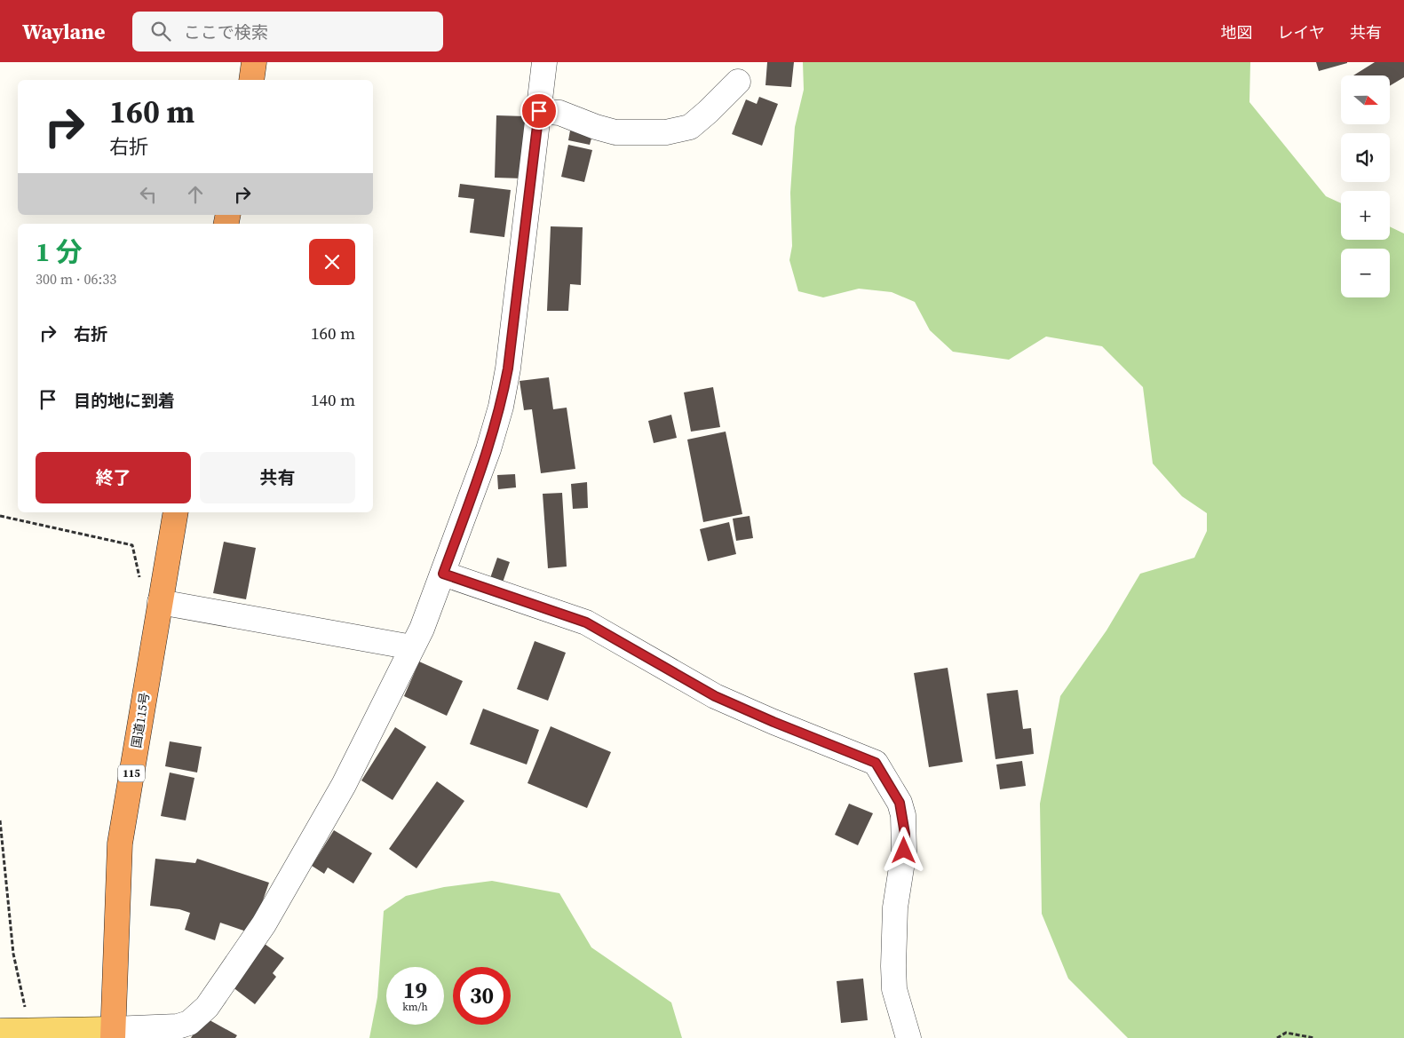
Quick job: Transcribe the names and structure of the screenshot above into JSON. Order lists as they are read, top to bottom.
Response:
{
  "streets": {
    "highway": ["国道115号", "115"]
  },
  "north": "right",
  "page": {
    "header": "Waylane",
    "search": "ここで検索",
    "nav": ["地図", "レイヤ", "共有"],
    "map_buttons": ["+", "−"],
    "turn": ["160 m", "右折"],
    "heading": ["1 分", "300 m · 06:33"],
    "list": [
      {
        "name": "右折",
        "value": "160 m"
      },
      {
        "name": "目的地に到着",
        "value": "140 m"
      }
    ],
    "buttons": ["終了", "共有"],
    "speed": "19 km/h",
    "limit": "30"
  }
}
